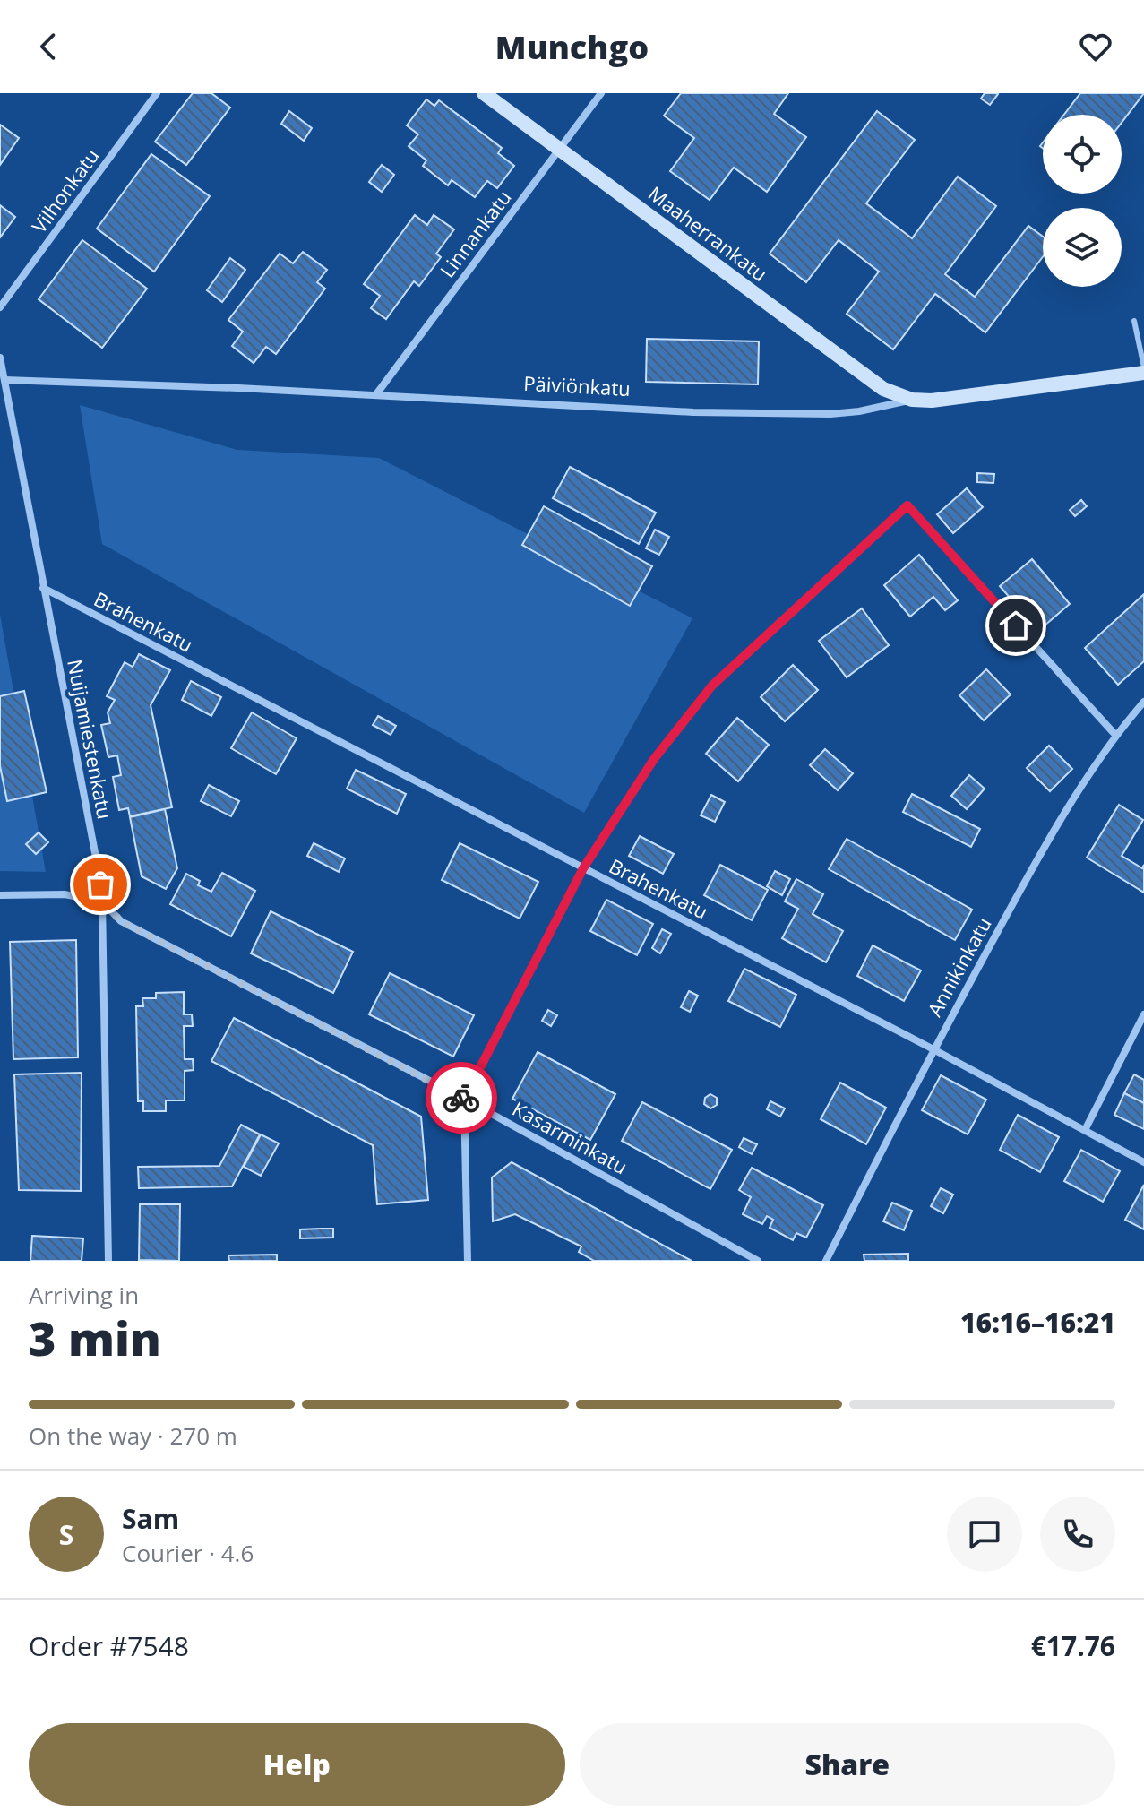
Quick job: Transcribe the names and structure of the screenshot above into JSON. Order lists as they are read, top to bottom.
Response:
{
  "streets": {
    "main road": ["Maaherrankatu", "Päiviönkatu"],
    "street": [
      "Vilhonkatu",
      "Linnankatu",
      "Brahenkatu",
      "Nuijamiestenkatu",
      "Annikinkatu",
      "Kasarminkatu"
    ]
  },
  "crossings": [
    ["Linnankatu", "Maaherrankatu"],
    ["Linnankatu", "Päiviönkatu"],
    ["Maaherrankatu", "Päiviönkatu"],
    ["Päiviönkatu", "Nuijamiestenkatu"],
    ["Brahenkatu", "Nuijamiestenkatu"],
    ["Brahenkatu", "Annikinkatu"],
    ["Nuijamiestenkatu", "Kasarminkatu"]
  ],
  "page": {
    "header": "Munchgo",
    "heading": ["3 min", "Arriving in", "16:16–16:21"],
    "panel": [
      "Sam",
      "Courier · 4.6",
      "Order #7548",
      "€17.76"
    ],
    "bar": "On the way · 270 m",
    "round": "S",
    "buttons": ["Help", "Share"]
  }
}
